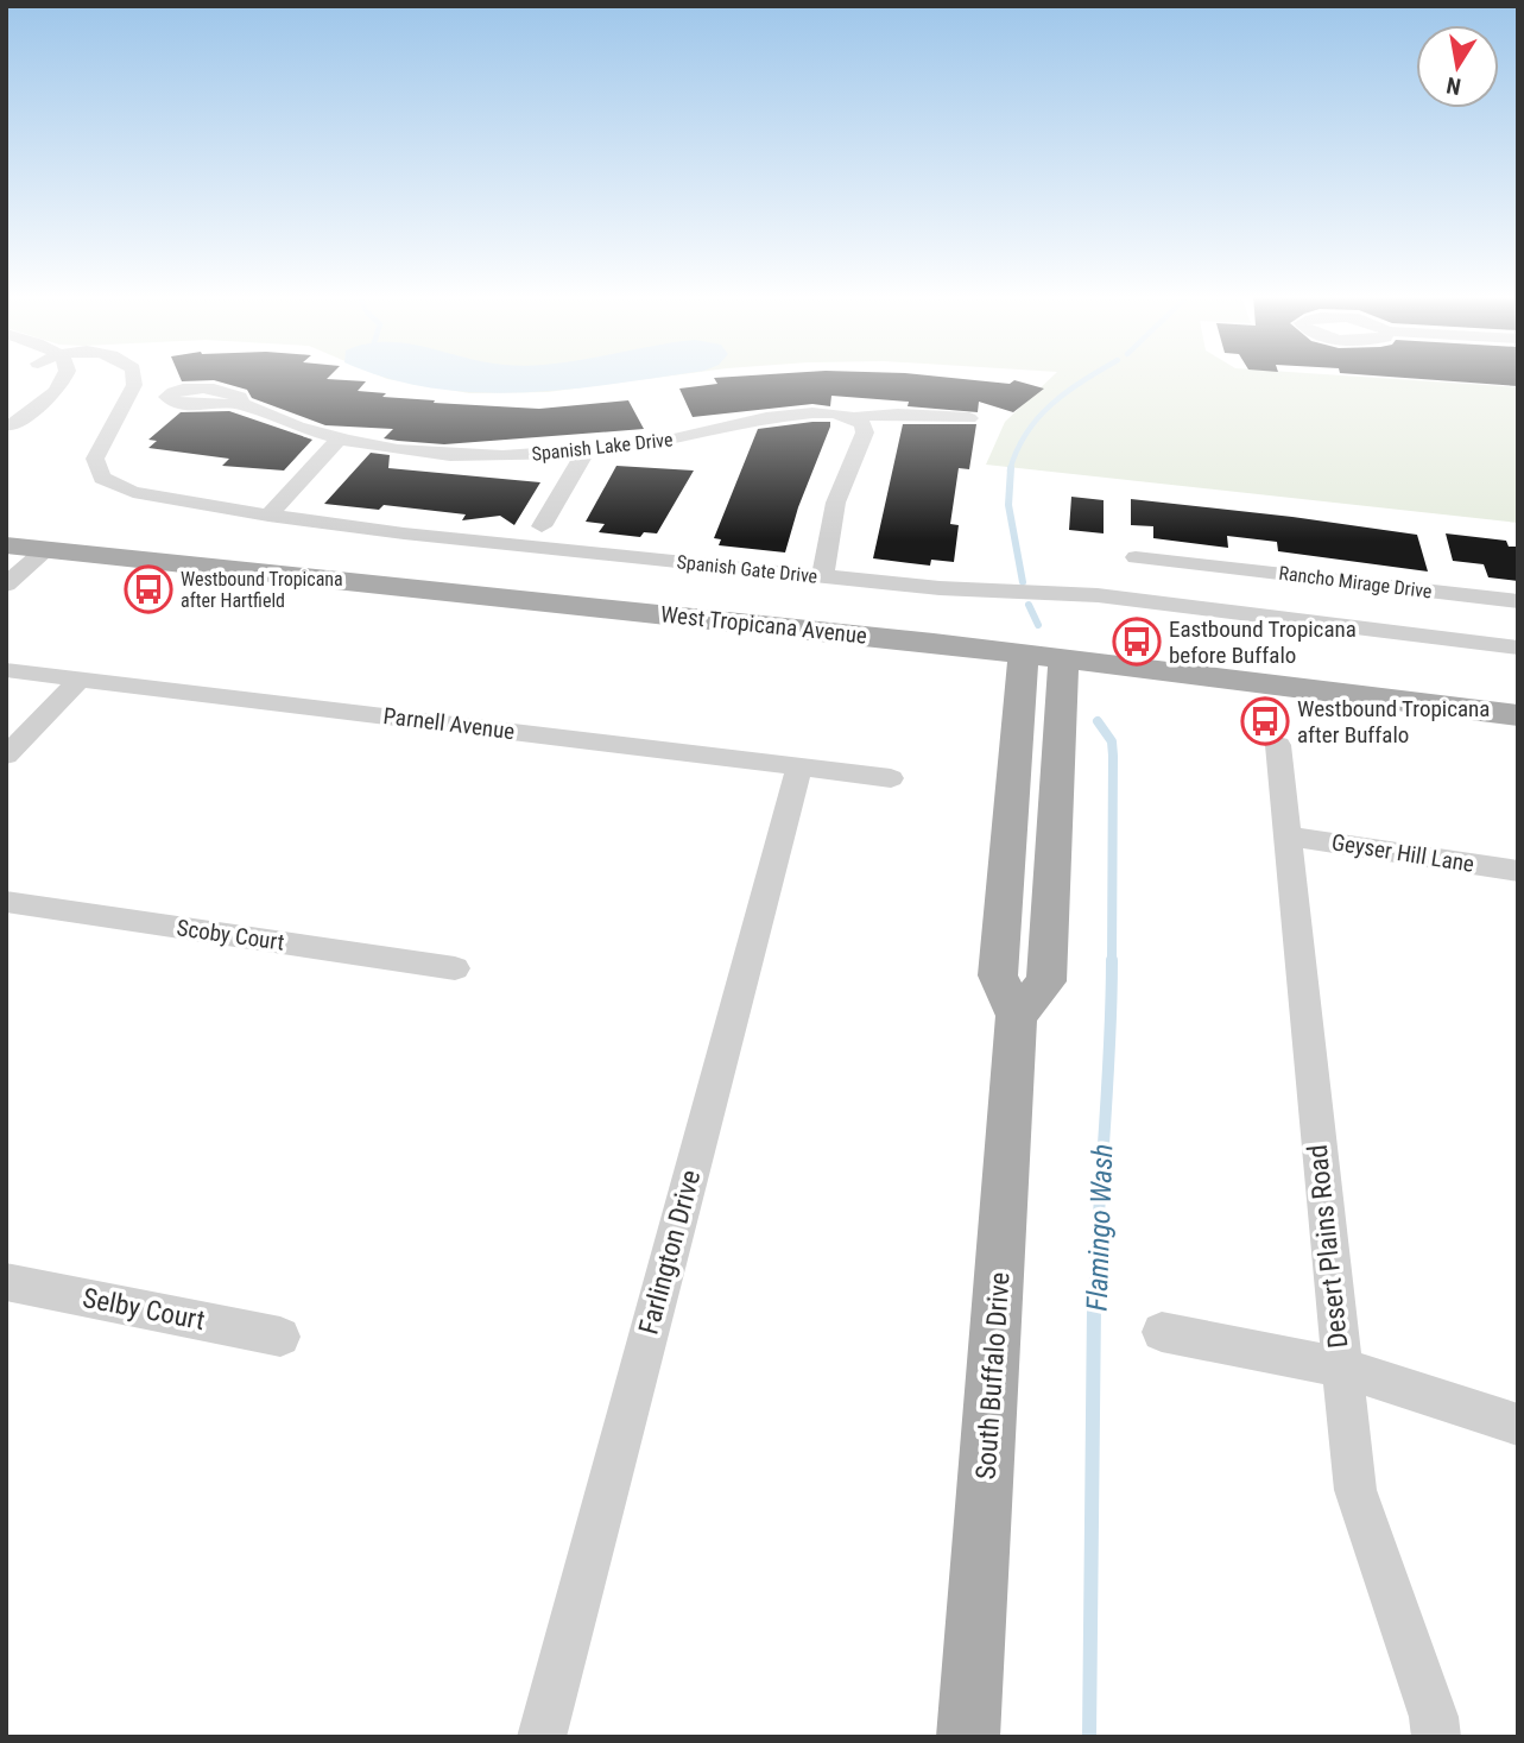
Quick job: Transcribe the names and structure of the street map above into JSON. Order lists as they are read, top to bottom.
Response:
{
  "streets": {
    "main road": ["West Tropicana Avenue", "South Buffalo Drive"],
    "street": [
      "Spanish Lake Drive",
      "Spanish Gate Drive",
      "Rancho Mirage Drive",
      "Parnell Avenue",
      "Geyser Hill Lane",
      "Scoby Court",
      "Desert Plains Road",
      "Farlington Drive",
      "Selby Court"
    ]
  },
  "crossings": [
    ["West Tropicana Avenue", "South Buffalo Drive"],
    ["Parnell Avenue", "Farlington Drive"],
    ["Geyser Hill Lane", "Desert Plains Road"]
  ],
  "water": ["Flamingo Wash"],
  "places": {
    "bus stop": ["Westbound Tropicana after Hartfield", "Eastbound Tropicana before Buffalo", "Westbound Tropicana after Buffalo"]
  },
  "north": "bottom"
}
